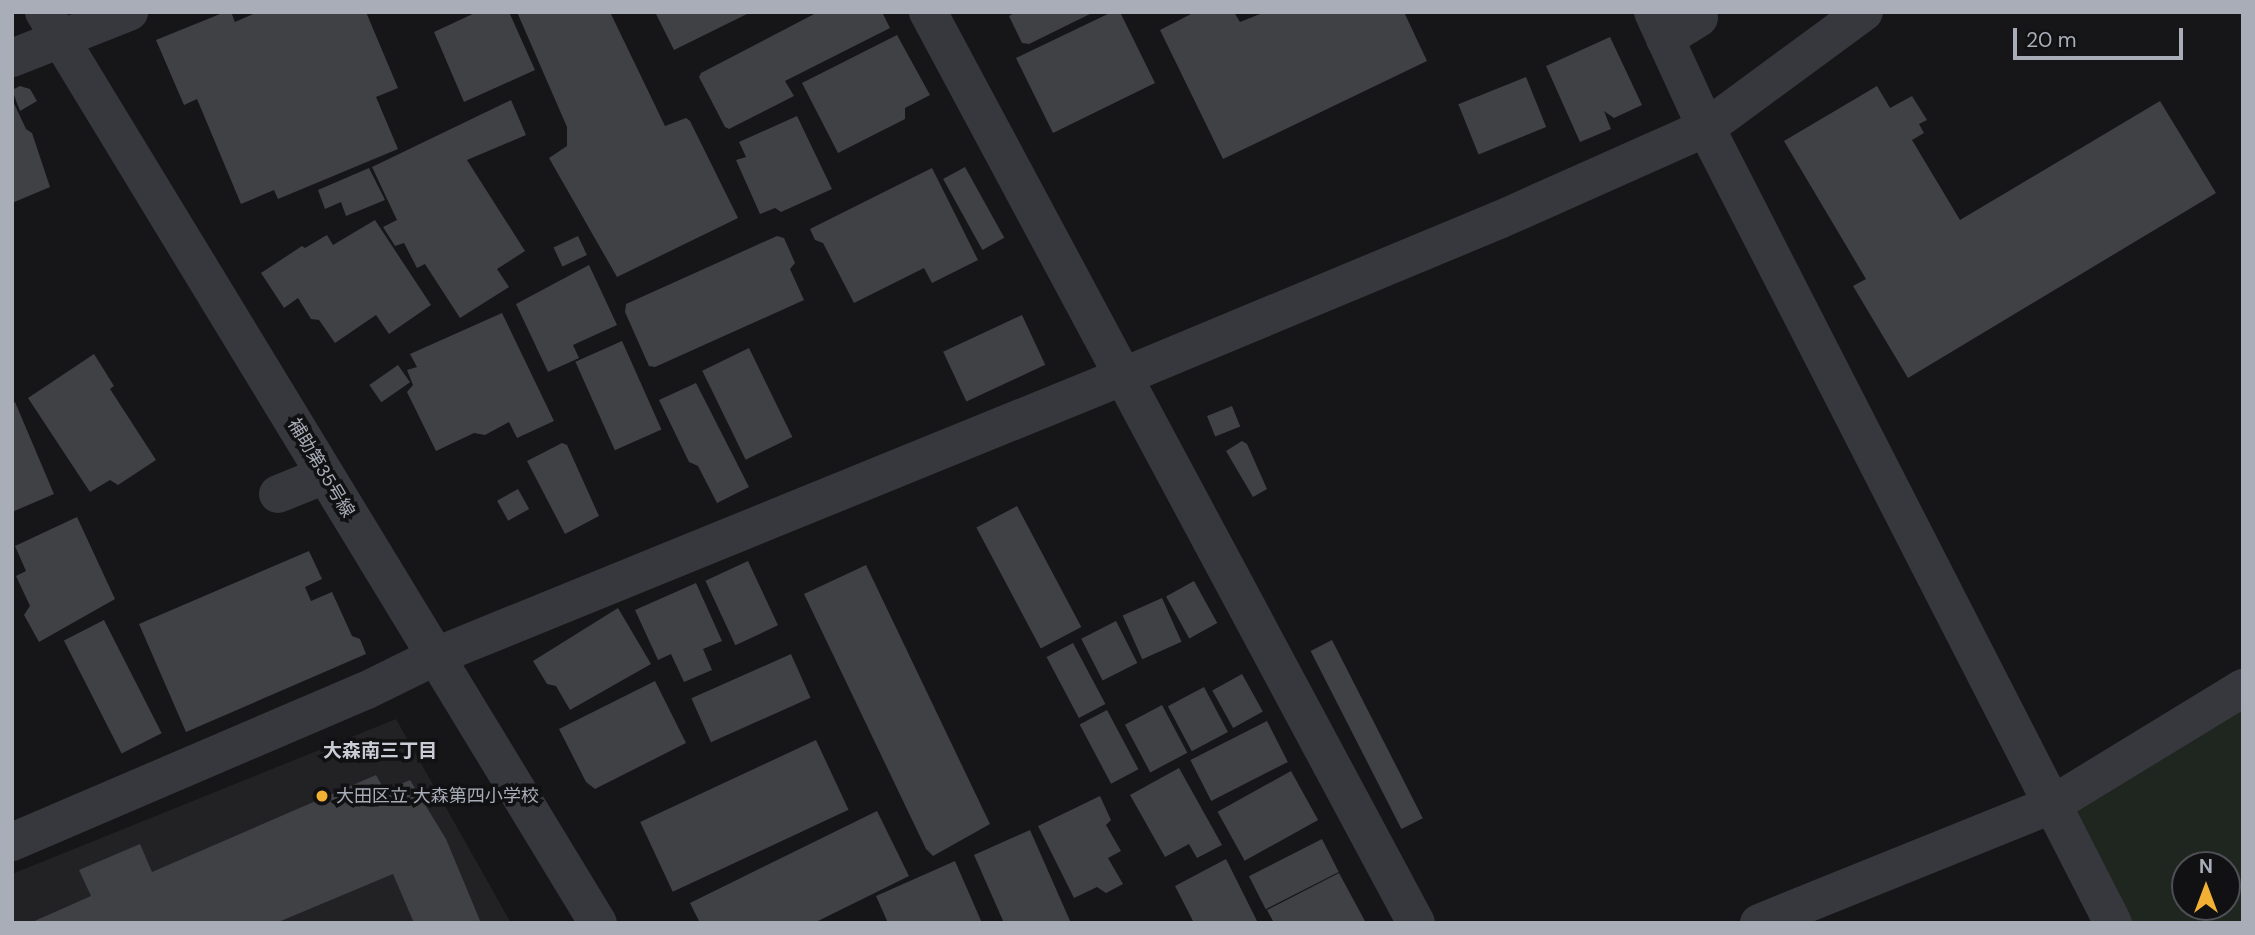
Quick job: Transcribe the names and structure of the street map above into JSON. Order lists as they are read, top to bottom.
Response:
{
  "streets": {
    "street": ["補助第35号線"]
  },
  "districts": ["大森南三丁目"],
  "places": ["大田区立 大森第四小学校"],
  "scale_bar": "20 m",
  "north": "top"
}
